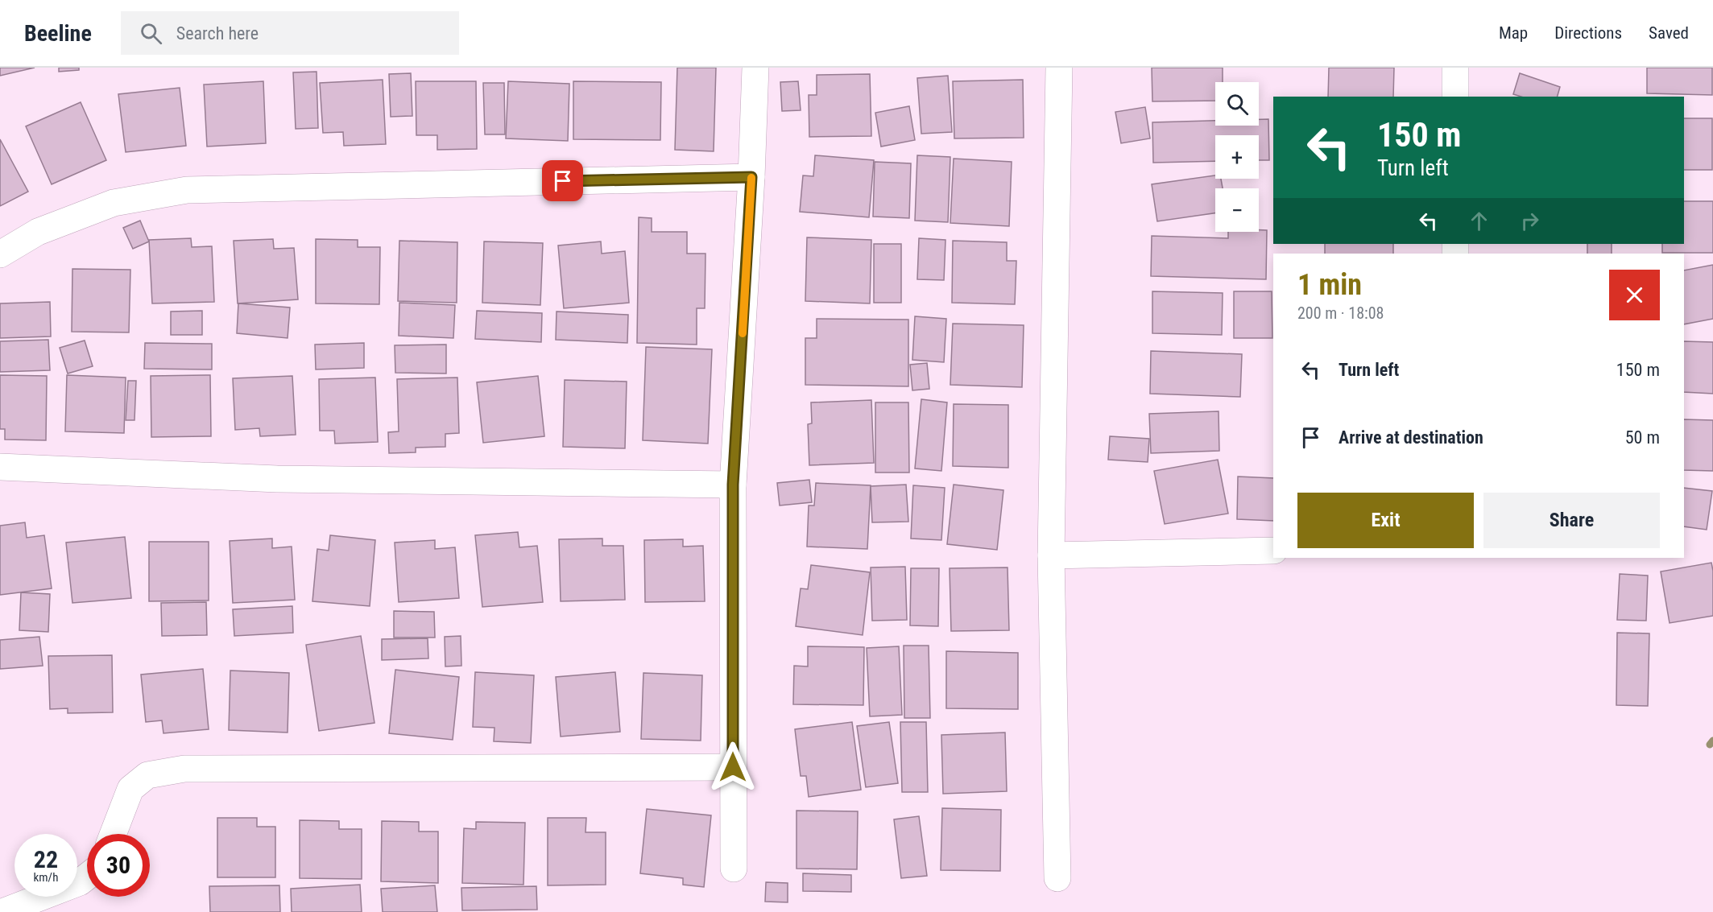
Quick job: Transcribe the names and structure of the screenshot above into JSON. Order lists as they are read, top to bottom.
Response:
{
  "page": {
    "header": "Beeline",
    "search": "Search here",
    "nav": ["Map", "Directions", "Saved"],
    "map_buttons": ["+", "−"],
    "turn": ["150 m", "Turn left"],
    "heading": ["1 min", "200 m · 18:08"],
    "list": [
      {
        "name": "Turn left",
        "value": "150 m"
      },
      {
        "name": "Arrive at destination",
        "value": "50 m"
      }
    ],
    "buttons": ["Exit", "Share"],
    "speed": "22 km/h",
    "limit": "30"
  }
}
